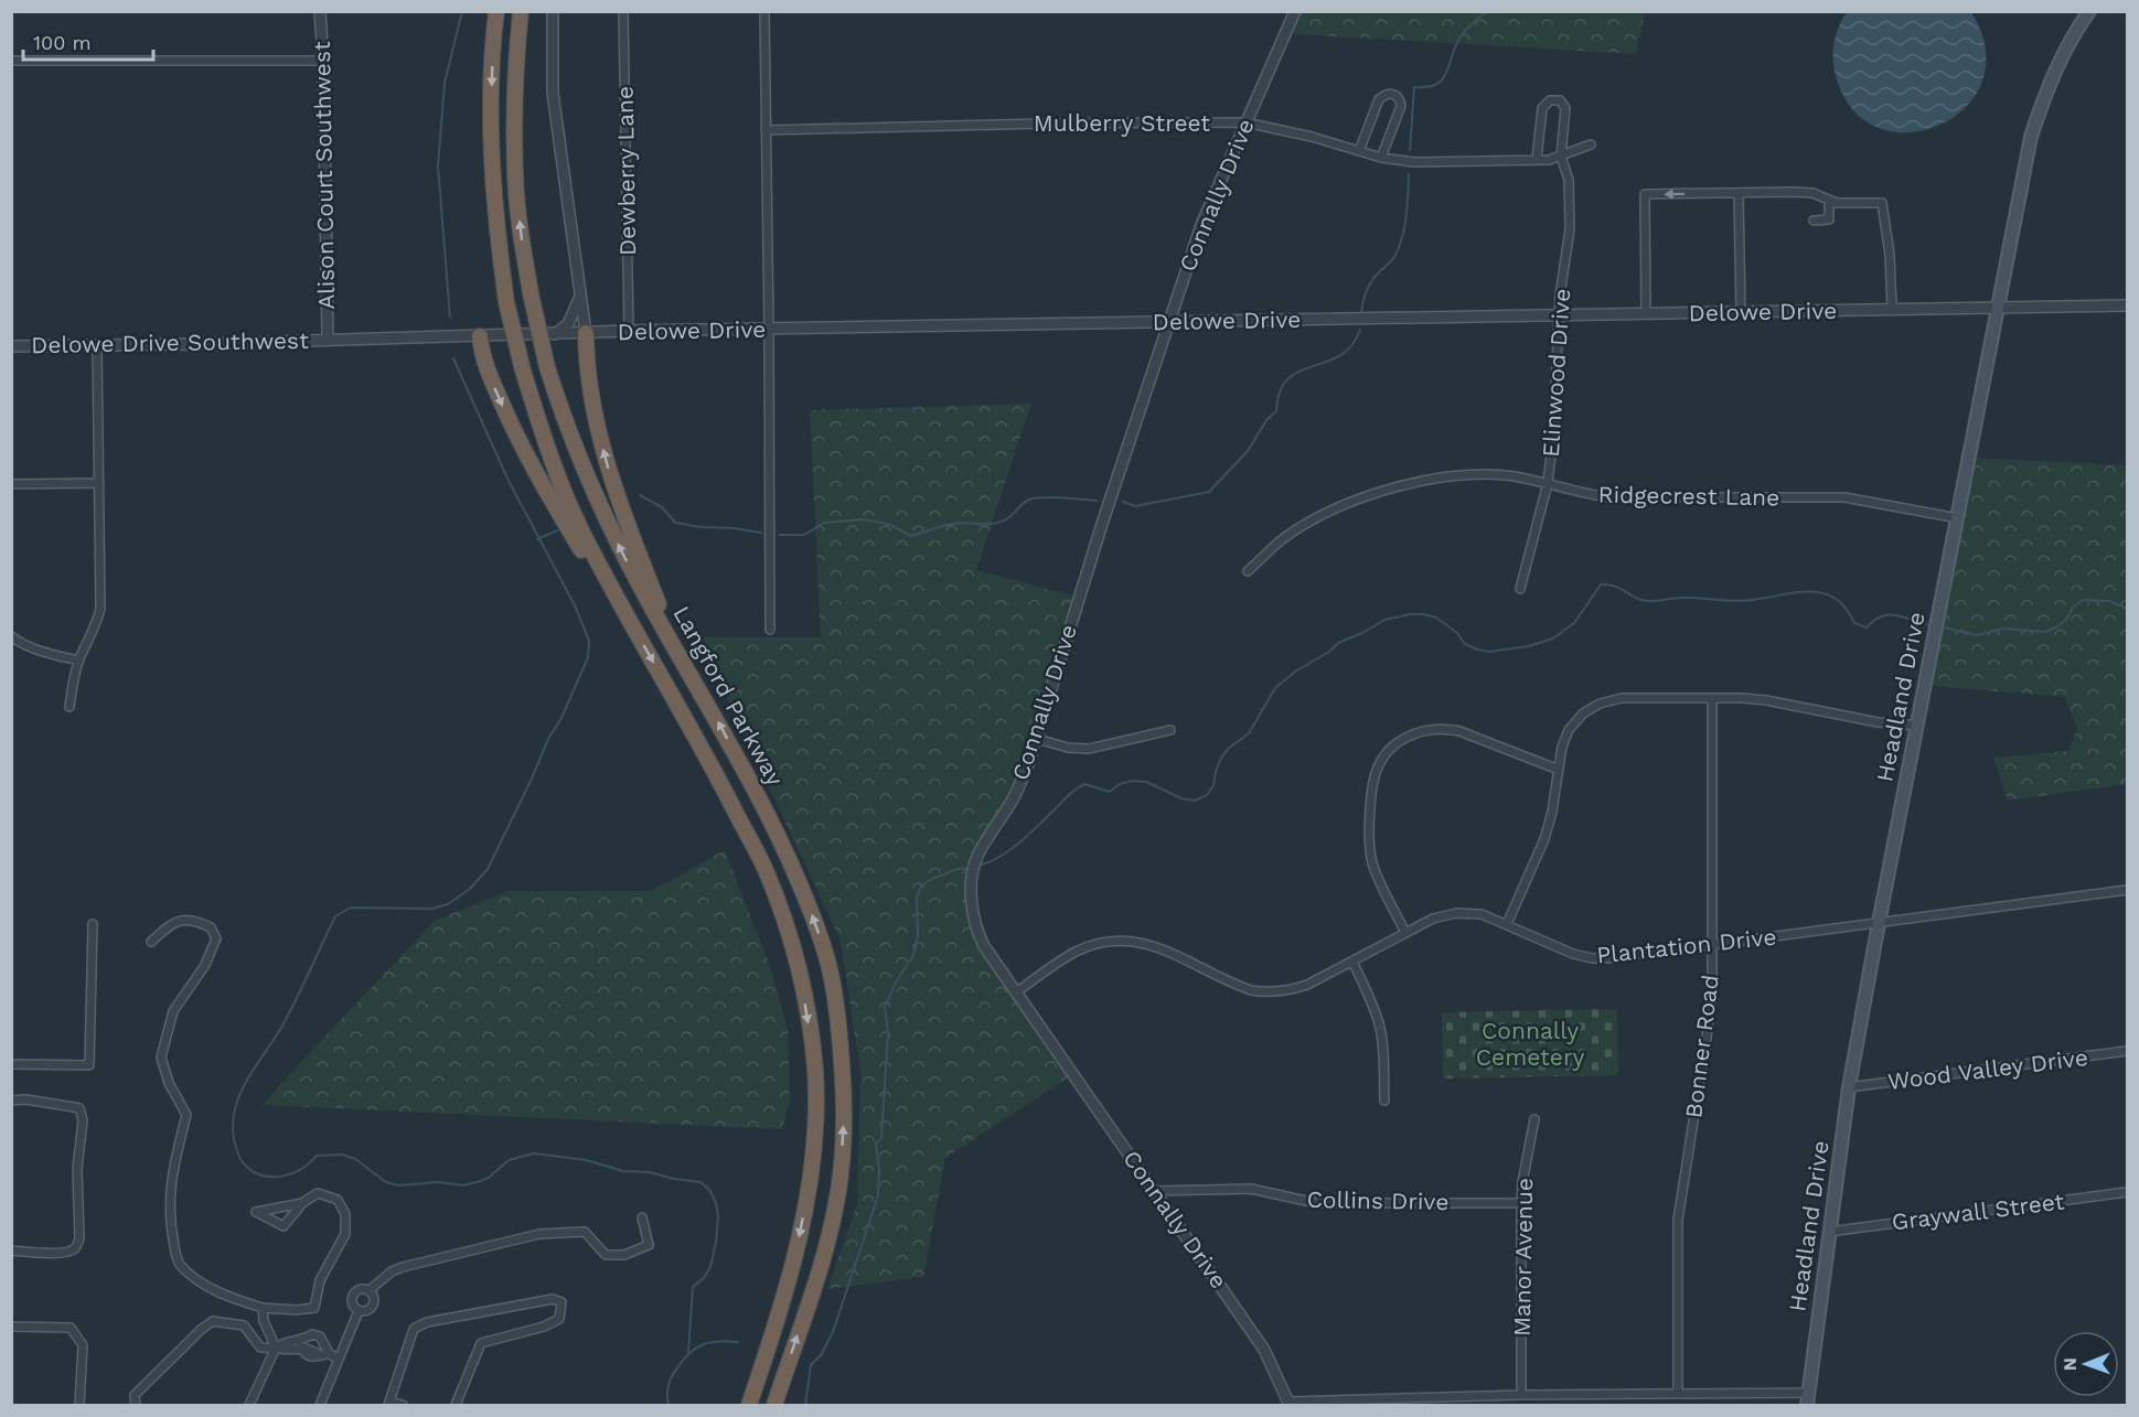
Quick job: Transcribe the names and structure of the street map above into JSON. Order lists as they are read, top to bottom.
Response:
{
  "streets": {
    "highway": ["Langford Parkway"],
    "main road": ["Headland Drive"],
    "street": [
      "Mulberry Street",
      "Dewberry Lane",
      "Alison Court Southwest",
      "Connally Drive",
      "Delowe Drive",
      "Delowe Drive Southwest",
      "Elinwood Drive",
      "Ridgecrest Lane",
      "Plantation Drive",
      "Bonner Road",
      "Wood Valley Drive",
      "Collins Drive",
      "Graywall Street",
      "Manor Avenue"
    ]
  },
  "crossings": [
    ["Mulberry Street", "Connally Drive"],
    ["Mulberry Street", "Elinwood Drive"],
    ["Dewberry Lane", "Delowe Drive"],
    ["Alison Court Southwest", "Delowe Drive"],
    ["Alison Court Southwest", "Delowe Drive Southwest"],
    ["Connally Drive", "Delowe Drive"],
    ["Connally Drive", "Plantation Drive"],
    ["Connally Drive", "Collins Drive"],
    ["Delowe Drive", "Delowe Drive Southwest"],
    ["Delowe Drive", "Elinwood Drive"],
    ["Delowe Drive", "Headland Drive"],
    ["Elinwood Drive", "Ridgecrest Lane"],
    ["Ridgecrest Lane", "Headland Drive"],
    ["Headland Drive", "Plantation Drive"],
    ["Headland Drive", "Wood Valley Drive"],
    ["Headland Drive", "Graywall Street"],
    ["Plantation Drive", "Bonner Road"],
    ["Collins Drive", "Manor Avenue"]
  ],
  "parks": ["Connally Cemetery"],
  "scale_bar": "100 m",
  "north": "left"
}
